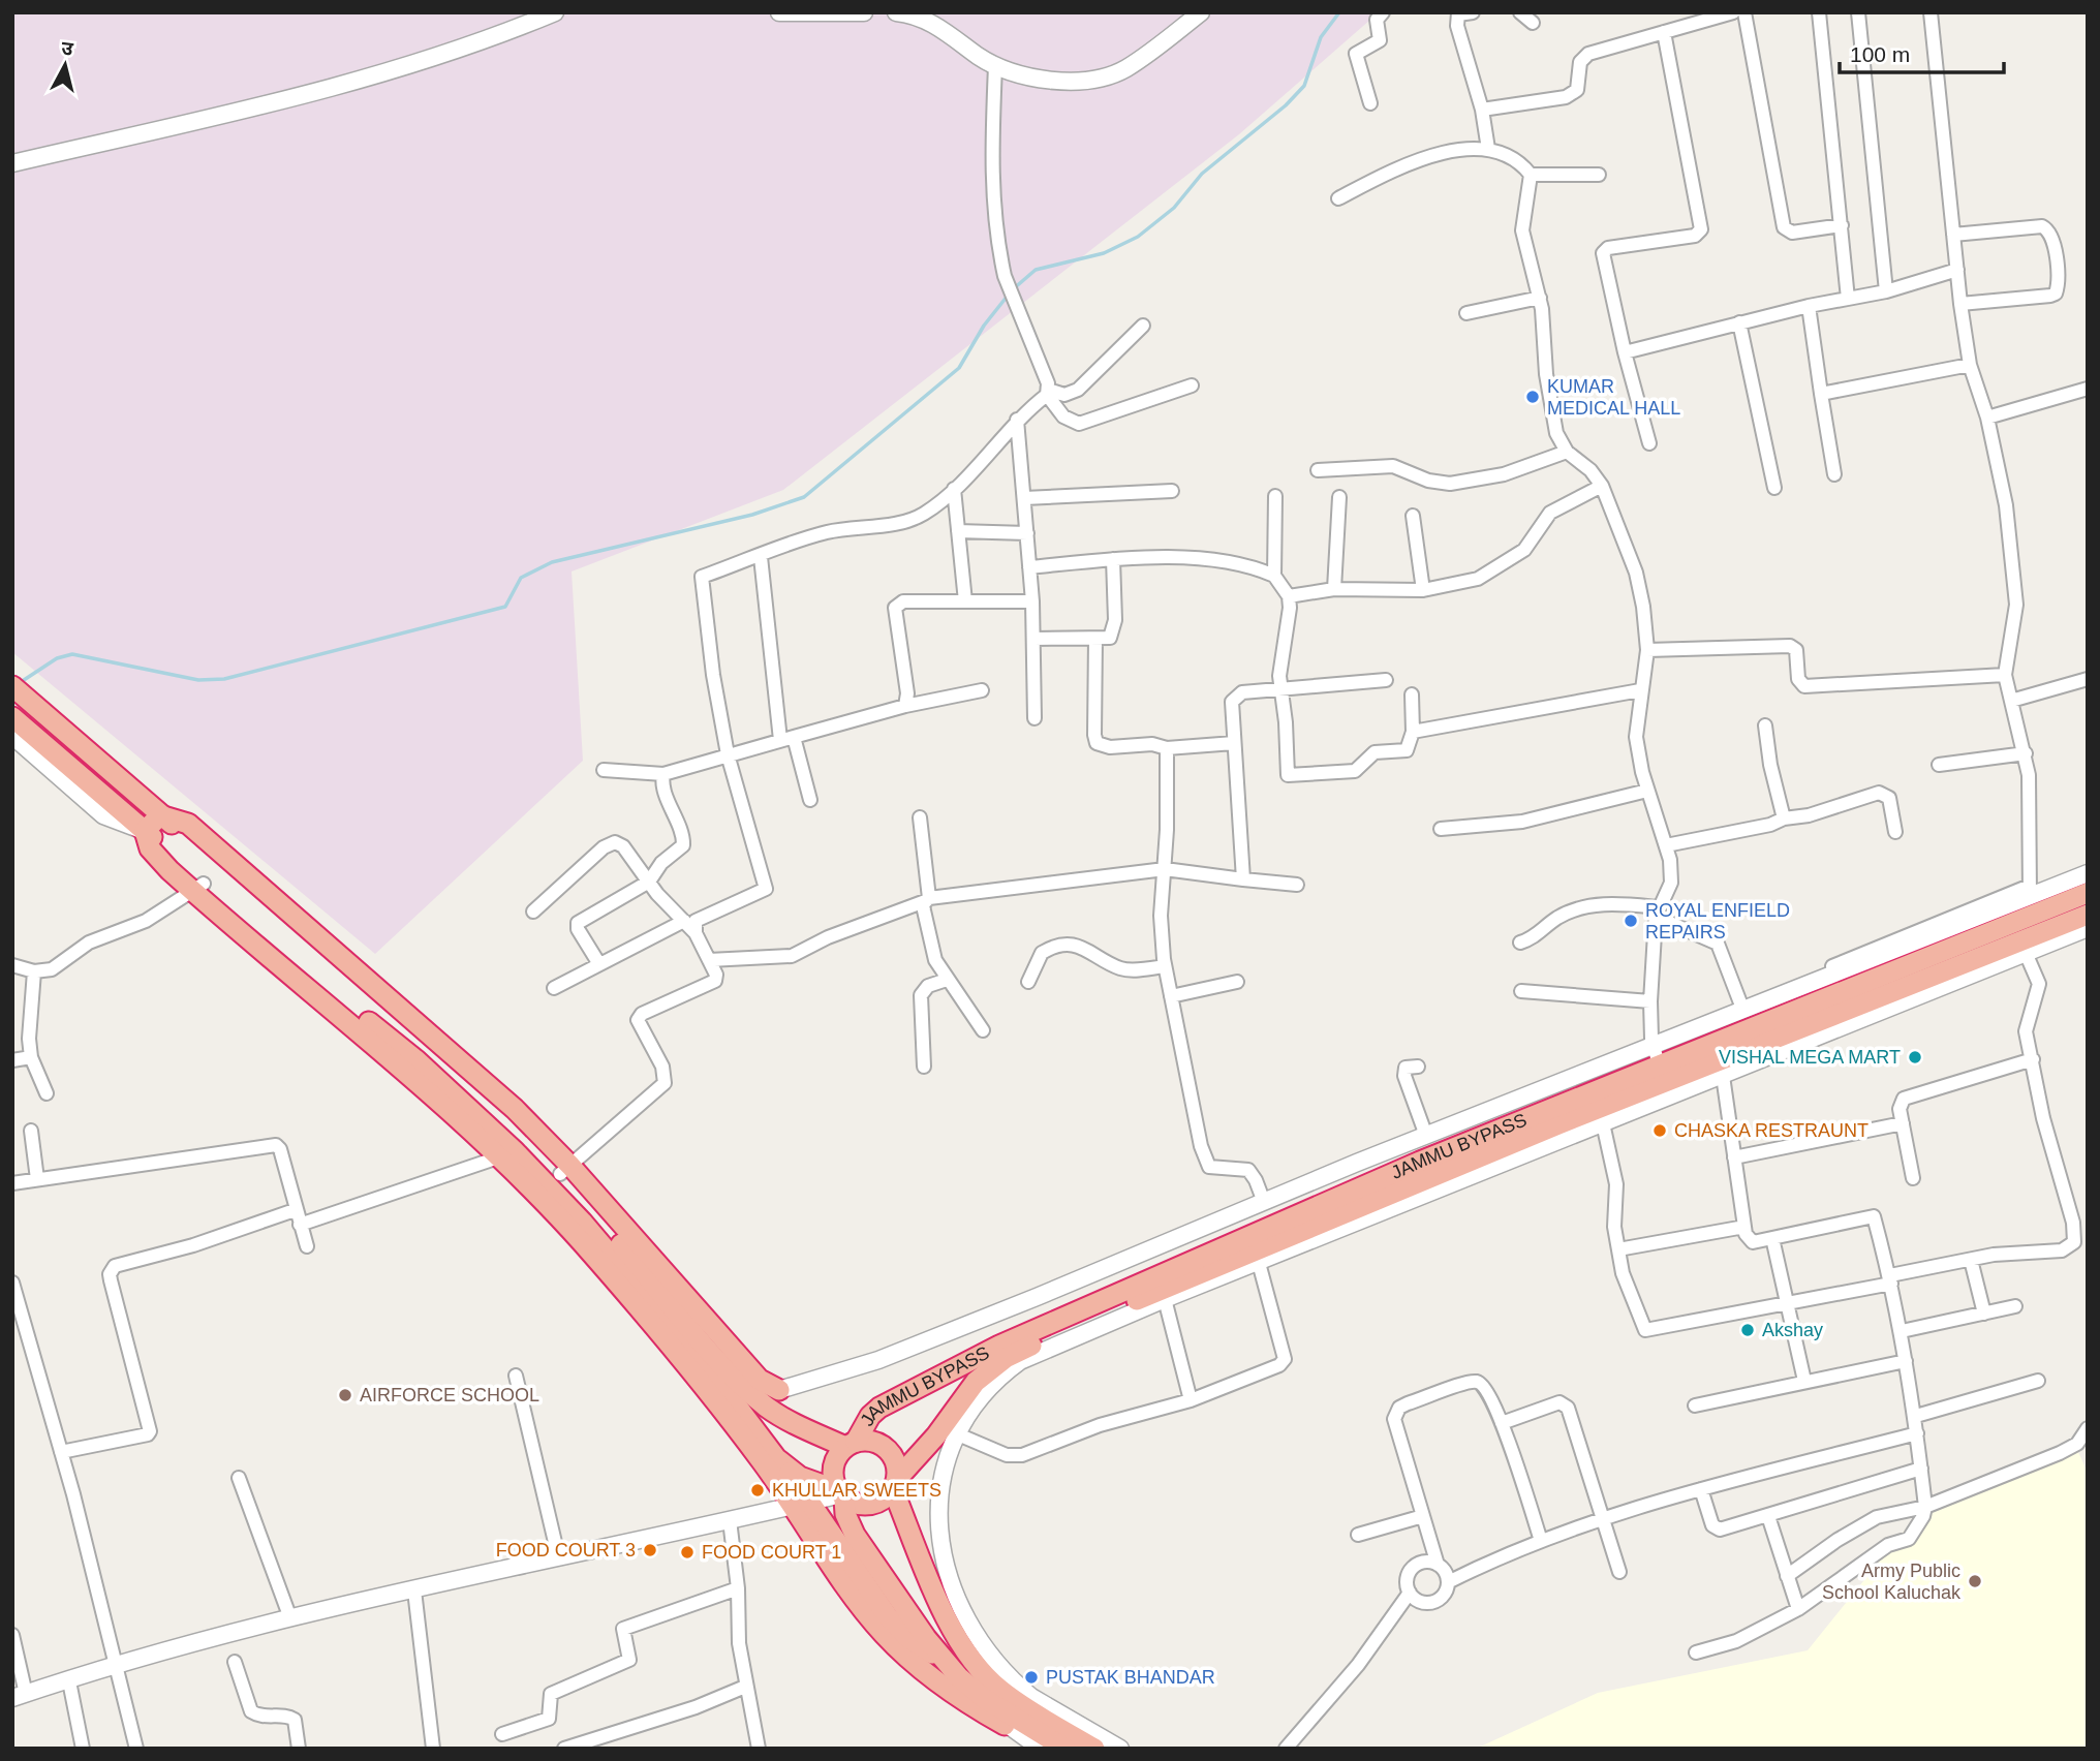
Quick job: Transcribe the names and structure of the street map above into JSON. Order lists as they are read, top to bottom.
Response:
{
  "streets": {
    "highway": ["JAMMU BYPASS"]
  },
  "places": [
    "KUMAR MEDICAL HALL",
    "ROYAL ENFIELD REPAIRS",
    "VISHAL MEGA MART",
    "CHASKA RESTRAUNT",
    "Akshay",
    "AIRFORCE SCHOOL",
    "KHULLAR SWEETS",
    "FOOD COURT 3",
    "FOOD COURT 1",
    "Army Public School Kaluchak",
    "PUSTAK BHANDAR"
  ],
  "scale_bar": "100 m",
  "north": "top"
}
